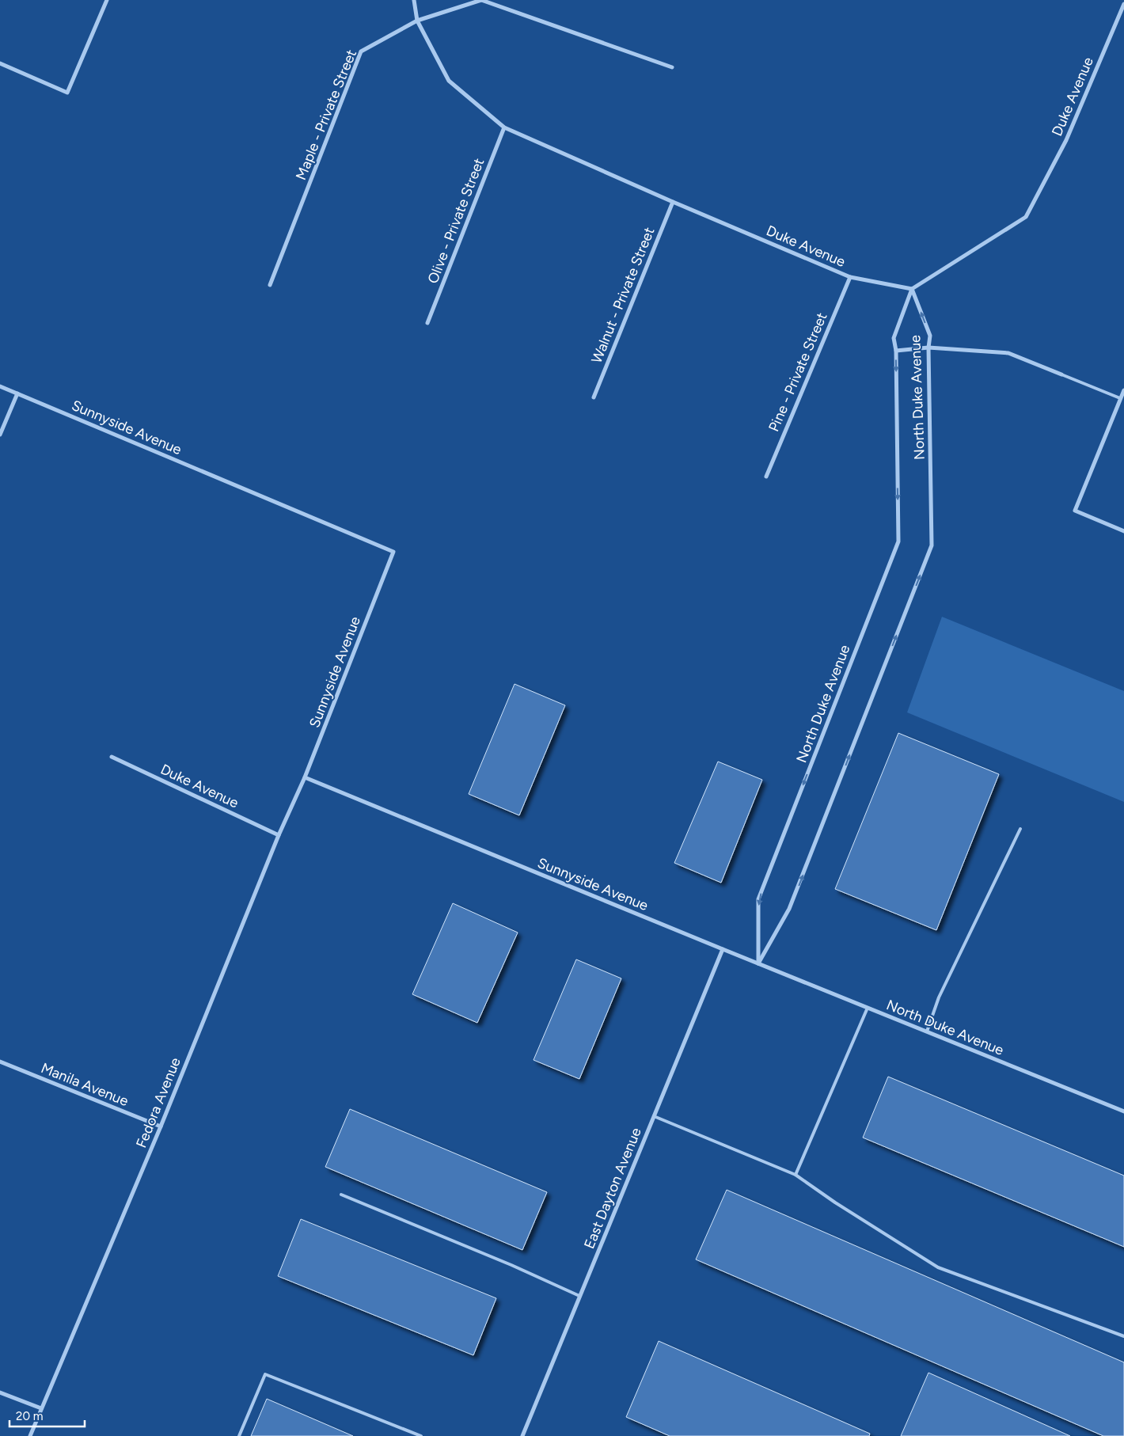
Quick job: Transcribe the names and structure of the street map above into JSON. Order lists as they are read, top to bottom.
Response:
{
  "streets": {
    "street": [
      "Duke Avenue",
      "Maple - Private Street",
      "Olive - Private Street",
      "Walnut - Private Street",
      "Pine - Private Street",
      "North Duke Avenue",
      "Sunnyside Avenue",
      "Manila Avenue",
      "Fedora Avenue",
      "East Dayton Avenue"
    ]
  },
  "crossings": [
    ["Duke Avenue", "Maple - Private Street"],
    ["Duke Avenue", "Olive - Private Street"],
    ["Duke Avenue", "Walnut - Private Street"],
    ["Duke Avenue", "Pine - Private Street"],
    ["Duke Avenue", "North Duke Avenue"],
    ["Duke Avenue", "Fedora Avenue"],
    ["North Duke Avenue", "Sunnyside Avenue"],
    ["North Duke Avenue", "East Dayton Avenue"],
    ["Sunnyside Avenue", "Fedora Avenue"],
    ["Sunnyside Avenue", "East Dayton Avenue"],
    ["Manila Avenue", "Fedora Avenue"]
  ],
  "scale_bar": "20 m"
}
